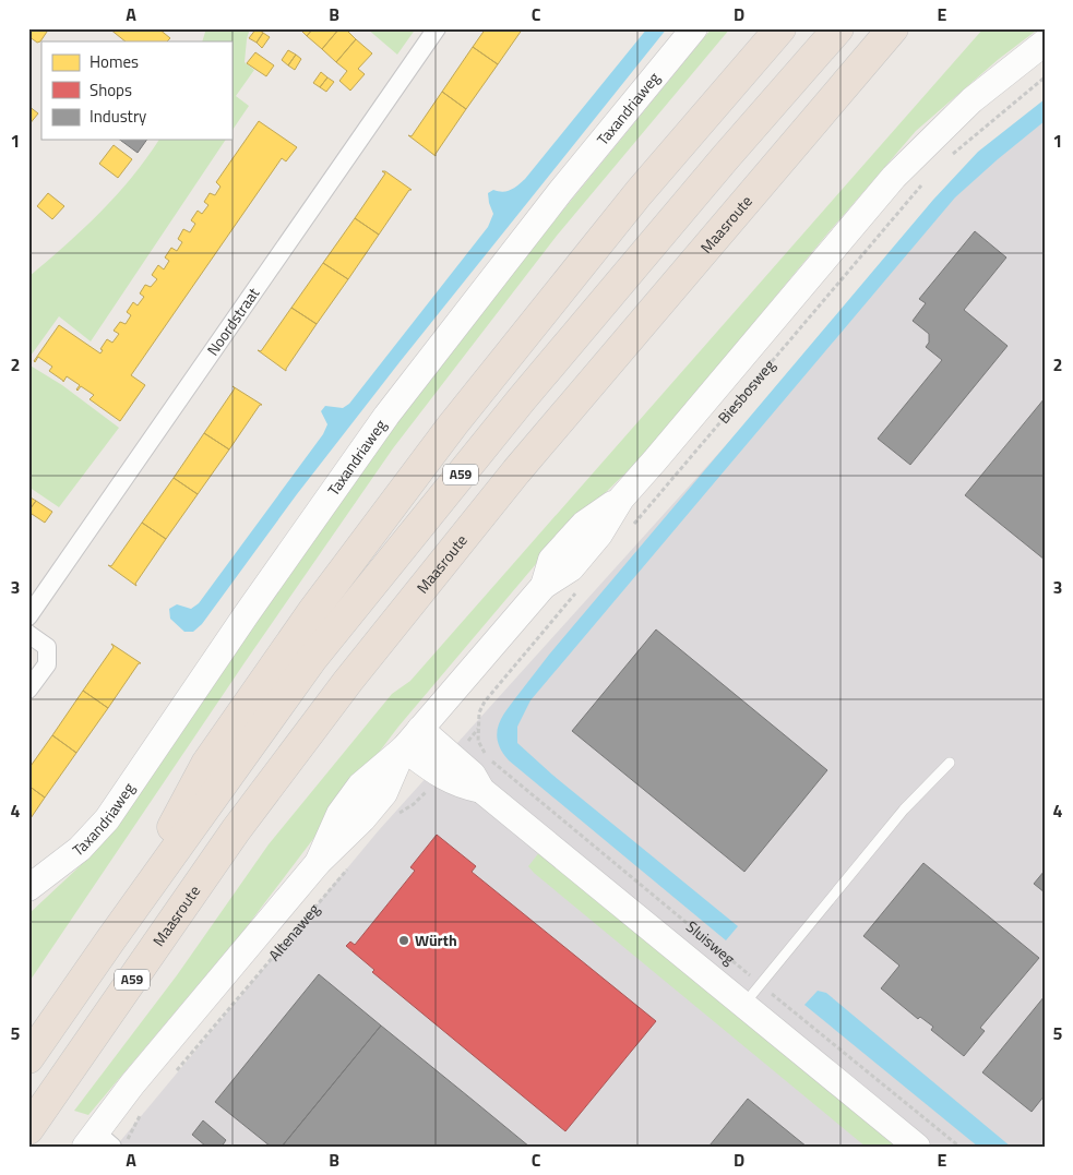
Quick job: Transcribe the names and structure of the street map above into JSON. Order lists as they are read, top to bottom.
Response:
{
  "streets": {
    "highway": ["Maasroute", "A59"],
    "main road": [
      "Taxandriaweg",
      "Biesbosweg",
      "Altenaweg",
      "Sluisweg"
    ],
    "street": ["Noordstraat"]
  },
  "crossings": [
    ["Biesbosweg", "Altenaweg"],
    ["Biesbosweg", "Sluisweg"],
    ["Altenaweg", "Sluisweg"]
  ],
  "places": ["Würth"],
  "legend": ["Homes", "Shops", "Industry"],
  "grid": {
    "columns": [
      "A",
      "B",
      "C",
      "D",
      "E"
    ],
    "rows": [
      "1",
      "2",
      "3",
      "4",
      "5"
    ]
  }
}
